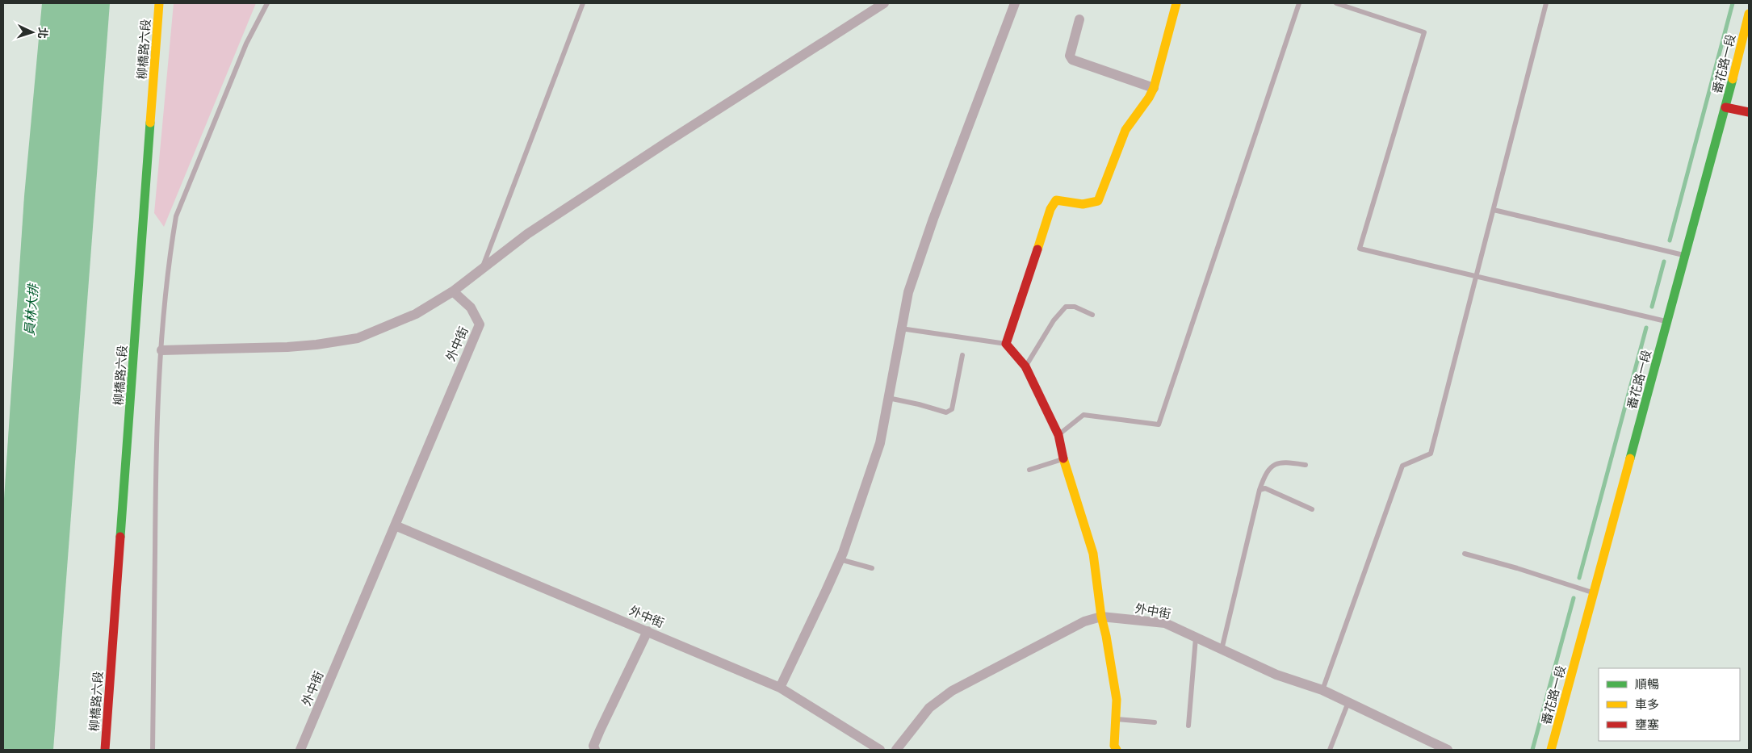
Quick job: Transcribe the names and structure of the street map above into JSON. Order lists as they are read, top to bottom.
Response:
{
  "streets": {
    "main road": ["柳橋路六段", "番花路一段"],
    "street": ["外中街"]
  },
  "water": ["員林大排"],
  "legend": ["順暢", "車多", "壅塞"],
  "north": "right"
}
